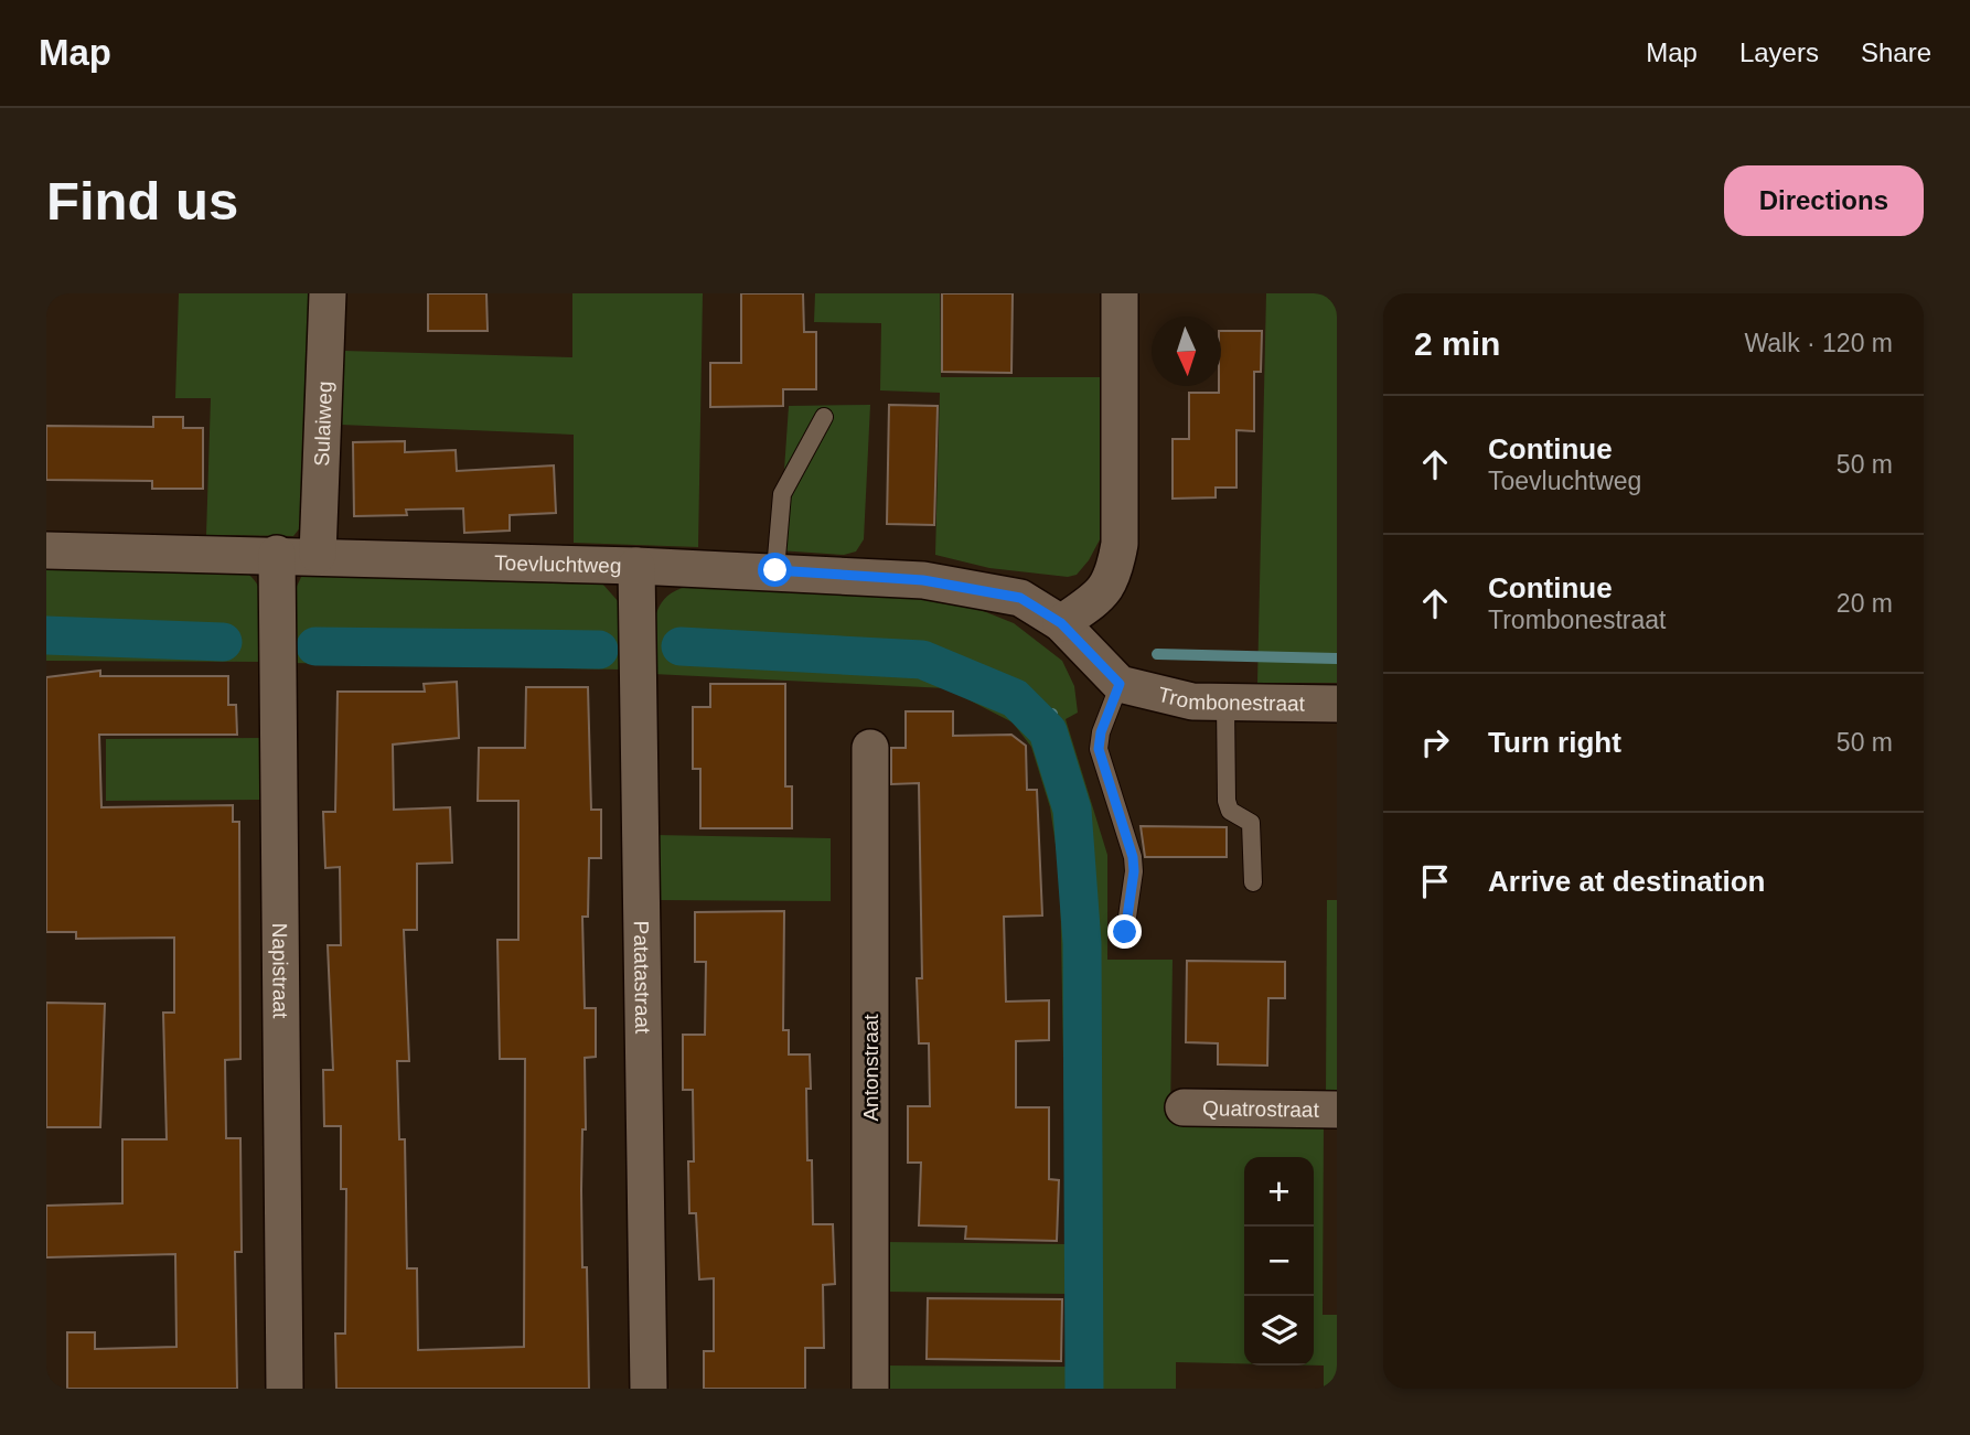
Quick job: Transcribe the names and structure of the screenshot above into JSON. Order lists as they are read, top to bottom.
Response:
{
  "streets": {
    "street": [
      "Sulaiweg",
      "Toevluchtweg",
      "Trombonestraat",
      "Napistraat",
      "Patatastraat",
      "Antonstraat",
      "Quatrostraat"
    ]
  },
  "crossings": [
    ["Sulaiweg", "Toevluchtweg"],
    ["Toevluchtweg", "Napistraat"],
    ["Toevluchtweg", "Patatastraat"]
  ],
  "north": "bottom",
  "page": {
    "header": "Map",
    "nav": ["Map", "Layers", "Share"],
    "buttons": "Directions",
    "title": "Find us",
    "heading": ["2 min", "Walk · 120 m"],
    "list": [
      ["Continue", "Toevluchtweg", "50 m"],
      ["Continue", "Trombonestraat", "20 m"],
      ["Turn right", "50 m"],
      "Arrive at destination"
    ],
    "map_buttons": ["+", "−"]
  }
}
